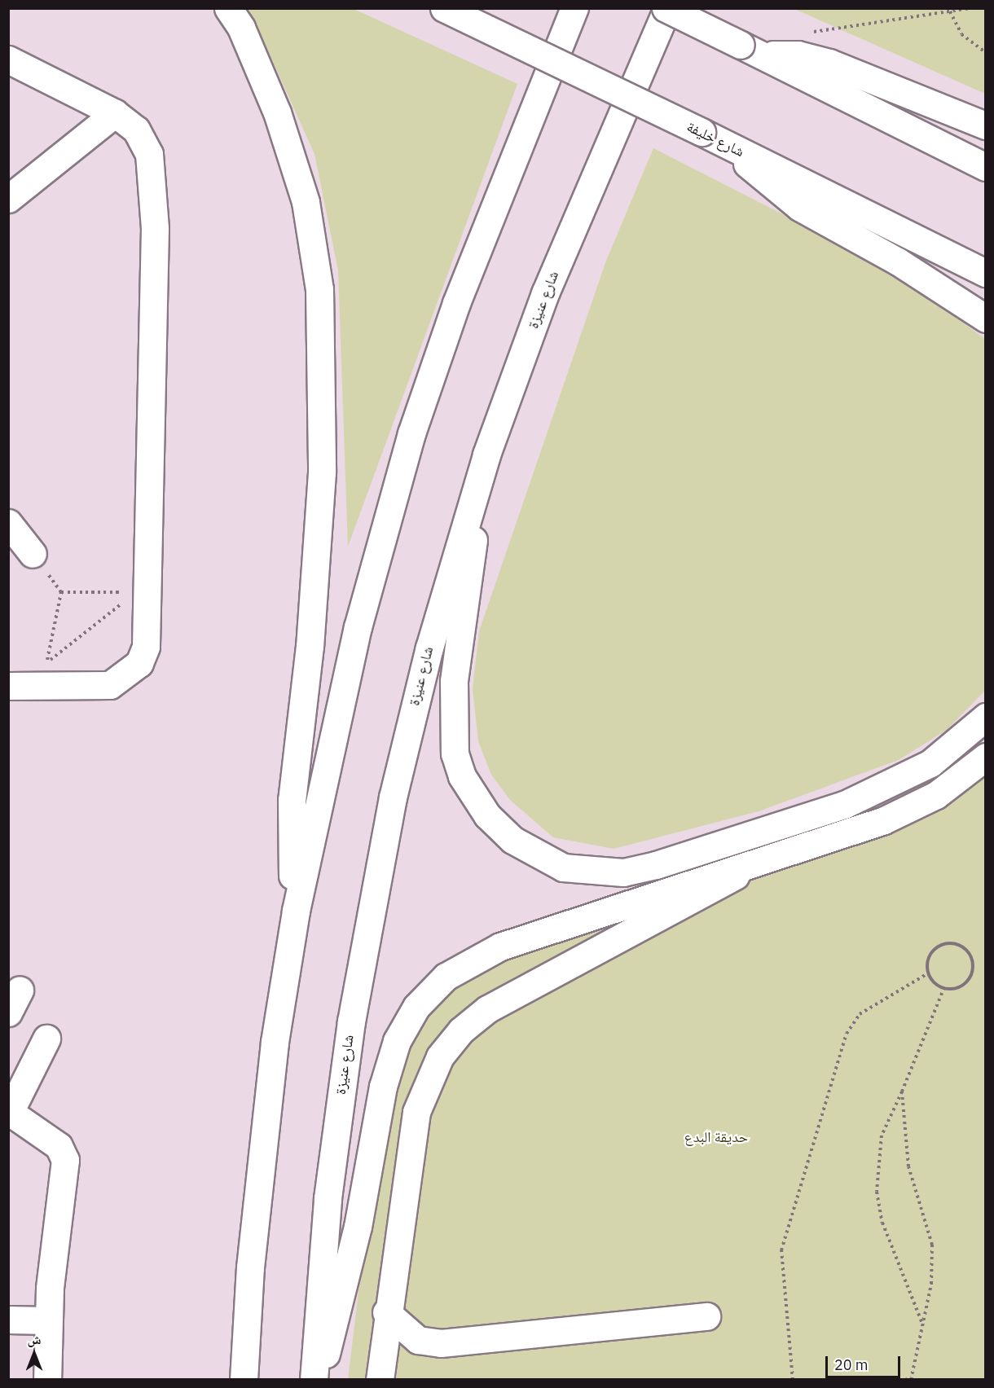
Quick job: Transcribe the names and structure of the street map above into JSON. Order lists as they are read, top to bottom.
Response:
{
  "streets": {
    "main road": ["شارع خليفة", "شارع عنيزة"]
  },
  "parks": ["حديقة البدع"],
  "scale_bar": "20 m",
  "north": "top"
}
